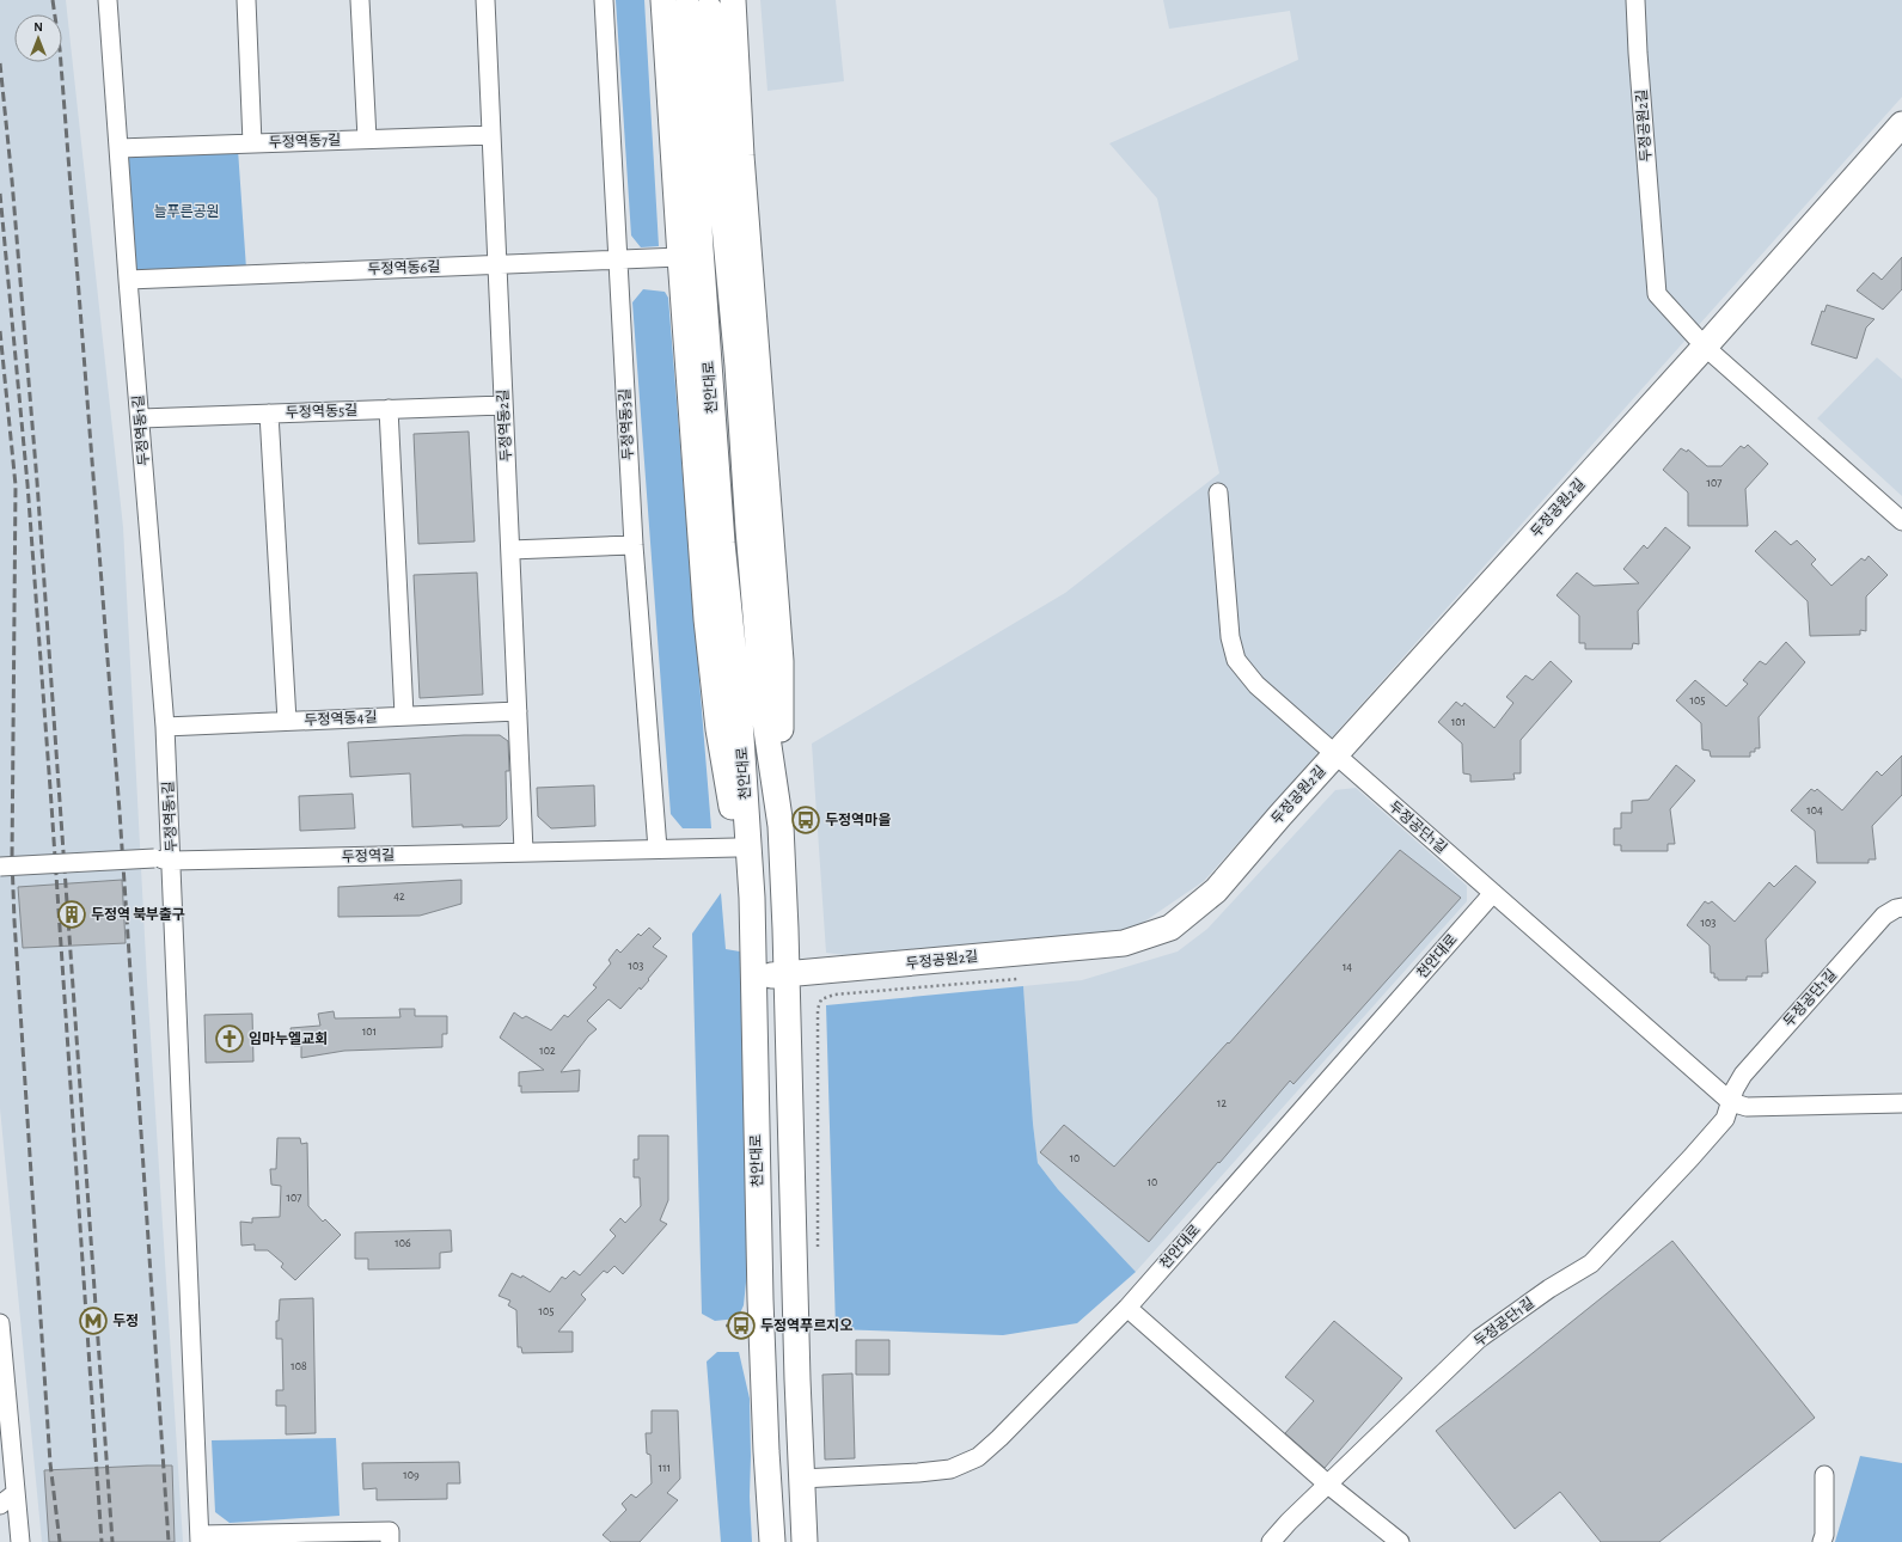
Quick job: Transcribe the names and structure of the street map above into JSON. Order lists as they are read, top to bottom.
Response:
{
  "streets": {
    "main road": ["두정공원2길", "천안대로"],
    "street": [
      "두정역동7길",
      "두정역동6길",
      "두정역동5길",
      "두정역동3길",
      "두정역동2길",
      "두정역동1길",
      "두정역동4길",
      "두정공단1길",
      "두정역길"
    ]
  },
  "crossings": [
    ["두정공원2길", "천안대로"],
    ["두정공원2길", "두정공단1길"],
    ["두정역동7길", "두정역동2길"],
    ["두정역동7길", "두정역동1길"],
    ["두정역동6길", "두정역동3길"],
    ["두정역동6길", "두정역동2길"],
    ["두정역동6길", "두정역동1길"],
    ["천안대로", "두정공단1길"],
    ["두정역동5길", "두정역동2길"],
    ["두정역동5길", "두정역동1길"],
    ["두정역동3길", "두정역길"],
    ["두정역동2길", "두정역동4길"],
    ["두정역동2길", "두정역길"],
    ["두정역동1길", "두정역동4길"],
    ["두정역동1길", "두정역길"]
  ],
  "parks": ["늘푸른공원"],
  "places": {
    "bus stop": ["두정역마을", "두정역푸르지오"],
    "building": ["두정역 북부출구"],
    "church": ["임마누엘교회"],
    "metro station": ["두정"]
  },
  "house_numbers": [
    "107",
    "105",
    "101",
    "104",
    "42",
    "103",
    "103",
    "14",
    "101",
    "102",
    "12",
    "10",
    "10",
    "107",
    "106",
    "105",
    "108",
    "111",
    "109"
  ],
  "north": "top"
}
